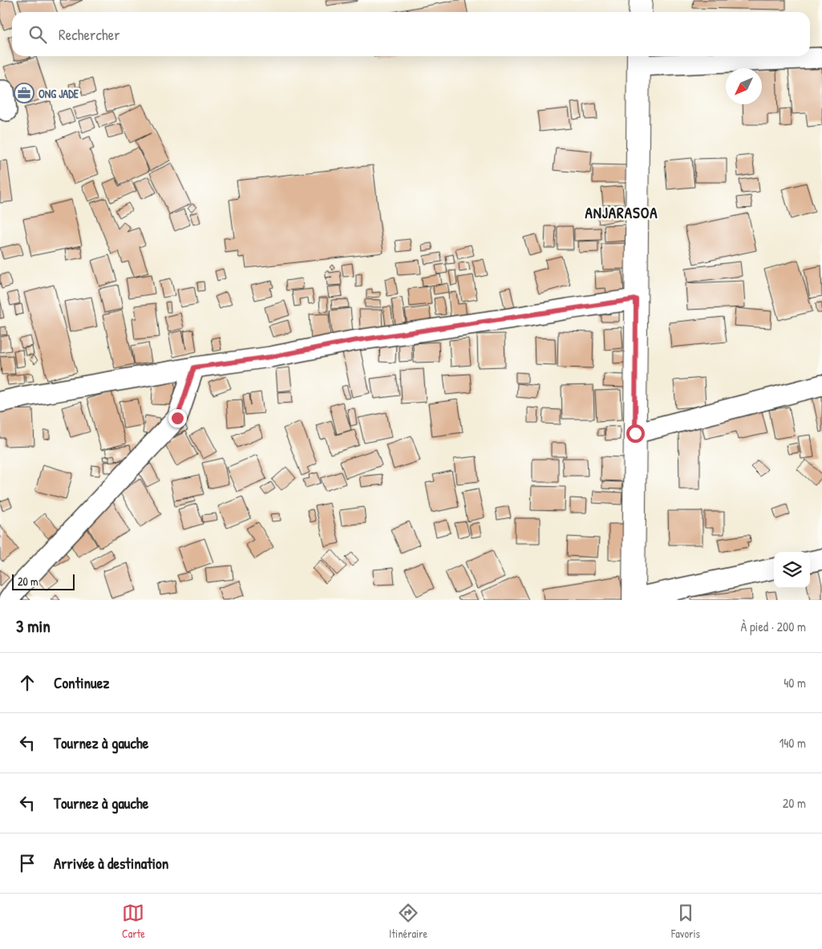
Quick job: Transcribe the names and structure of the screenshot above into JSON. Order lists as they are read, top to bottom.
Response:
{
  "districts": ["ANJARASOA"],
  "places": {
    "office": ["ONG JADE"]
  },
  "scale_bar": "20 m",
  "north": "bottom left",
  "page": {
    "search": "Rechercher",
    "scale": "20 m",
    "heading": ["3 min", "À pied · 200 m"],
    "list": [
      ["Continuez", "40 m"],
      ["Tournez à gauche", "140 m"],
      ["Tournez à gauche", "20 m"],
      "Arrivée à destination"
    ],
    "nav": ["Carte", "Itinéraire", "Favoris"]
  }
}
